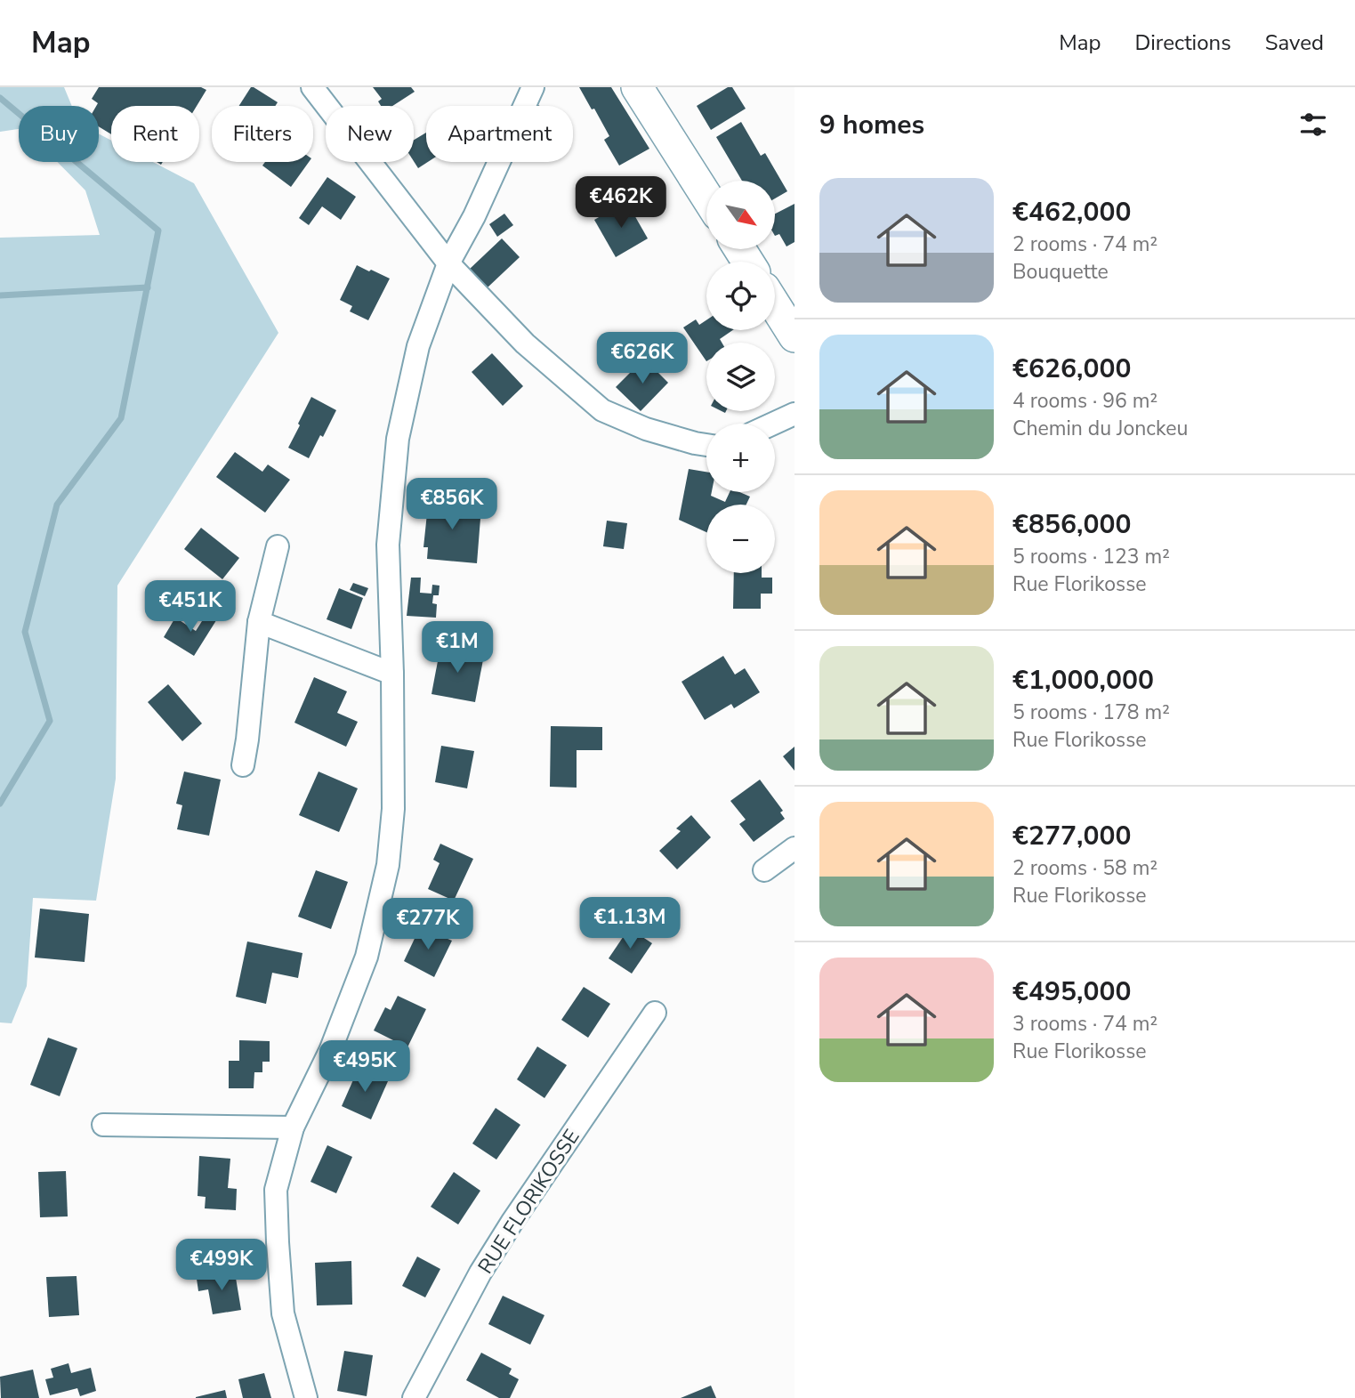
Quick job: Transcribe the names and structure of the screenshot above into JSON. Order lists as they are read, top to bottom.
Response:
{
  "streets": {
    "street": ["RUE FLORIKOSSE"]
  },
  "north": "bottom right",
  "page": {
    "header": "Map",
    "nav": ["Map", "Directions", "Saved"],
    "heading": "9 homes",
    "chip": [
      "Buy",
      "Rent",
      "Filters",
      "New",
      "Apartment"
    ],
    "list": [
      {
        "name": "€462,000",
        "note": "2 rooms · 74 m² · Bouquette"
      },
      {
        "name": "€626,000",
        "note": "4 rooms · 96 m² · Chemin du Jonckeu"
      },
      {
        "name": "€856,000",
        "note": "5 rooms · 123 m² · Rue Florikosse"
      },
      {
        "name": "€1,000,000",
        "note": "5 rooms · 178 m² · Rue Florikosse"
      },
      {
        "name": "€277,000",
        "note": "2 rooms · 58 m² · Rue Florikosse"
      },
      {
        "name": "€495,000",
        "note": "3 rooms · 74 m² · Rue Florikosse"
      }
    ],
    "price": [
      "€462K",
      "€626K",
      "€856K",
      "€451K",
      "€1M",
      "€1.13M",
      "€277K",
      "€495K",
      "€499K"
    ],
    "map_buttons": ["+", "−"]
  }
}
